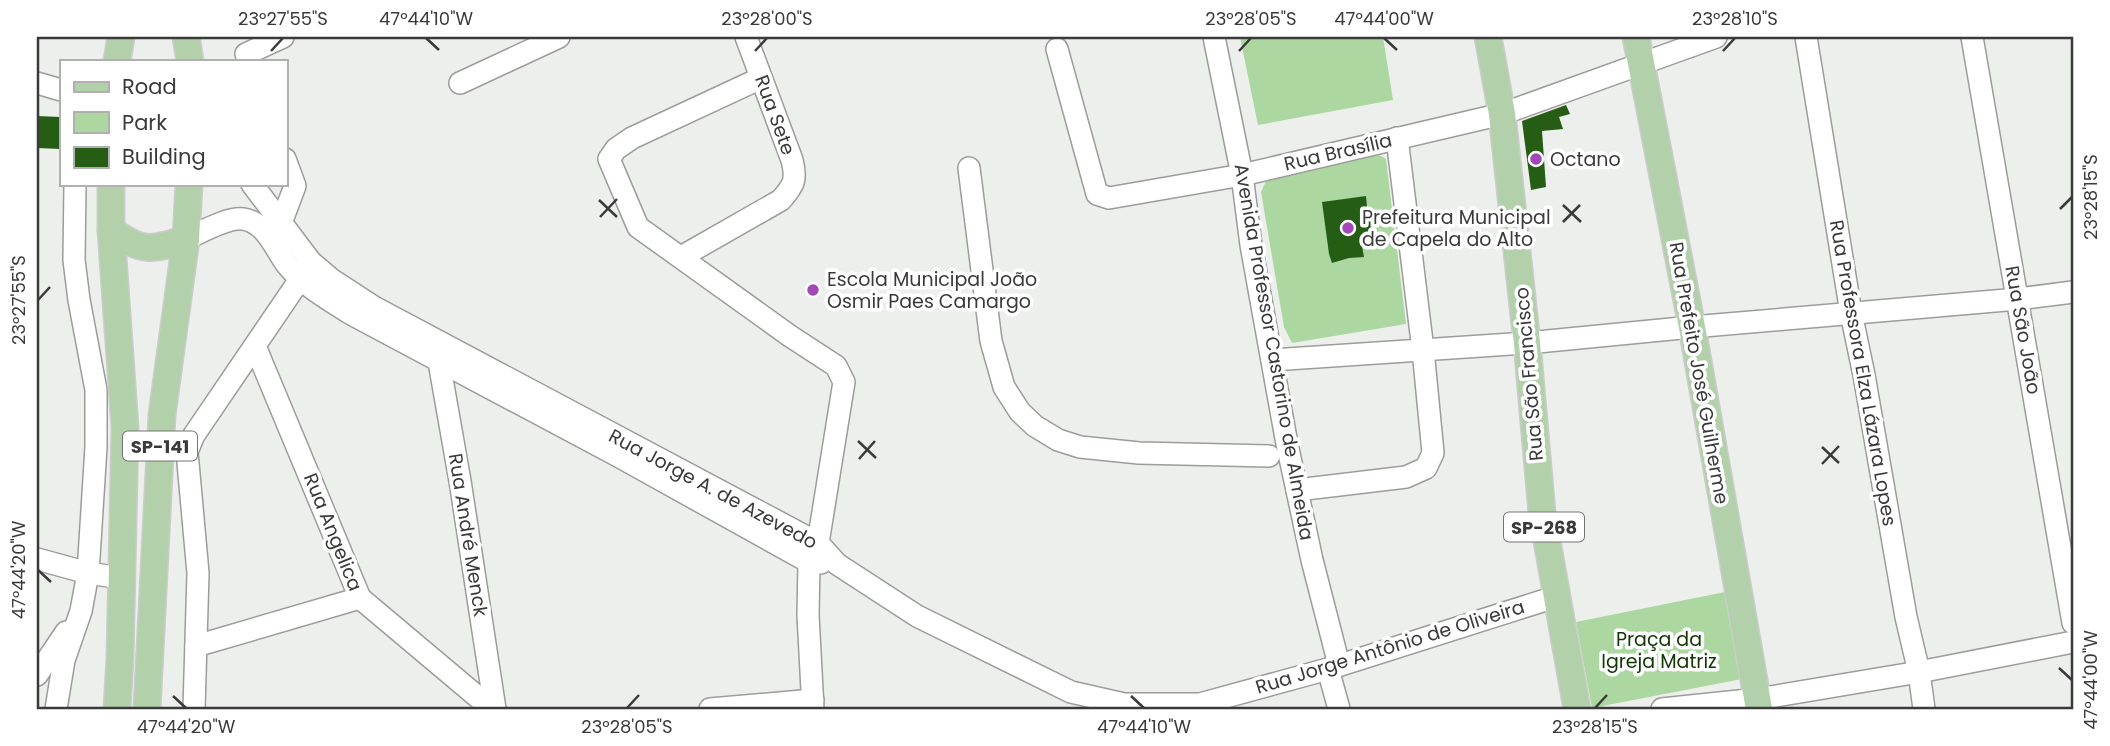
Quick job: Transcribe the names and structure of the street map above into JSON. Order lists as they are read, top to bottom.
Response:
{
  "streets": {
    "main road": [
      "Rua Prefeito José Guilherme",
      "Rua São Francisco",
      "SP-141",
      "SP-268"
    ],
    "street": [
      "Rua Sete",
      "Rua Brasília",
      "Rua São João",
      "Avenida Professor Castorino de Almeida",
      "Rua Professora Elza Lázara Lopes",
      "Rua Jorge A. de Azevedo",
      "Rua Angelica",
      "Rua André Menck",
      "Rua Jorge Antônio de Oliveira"
    ]
  },
  "crossings": [
    ["Rua Brasília", "Avenida Professor Castorino de Almeida"],
    ["Rua Brasília", "Rua Prefeito José Guilherme"],
    ["Rua Brasília", "Rua São Francisco"],
    ["Avenida Professor Castorino de Almeida", "Rua Jorge Antônio de Oliveira"],
    ["Rua São Francisco", "Rua Jorge Antônio de Oliveira"],
    ["Rua Jorge A. de Azevedo", "Rua André Menck"],
    ["Rua Jorge A. de Azevedo", "Rua Jorge Antônio de Oliveira"],
    ["Rua Angelica", "Rua André Menck"]
  ],
  "parks": ["Praça da Igreja Matriz"],
  "places": ["Octano", "Prefeitura Municipal de Capela do Alto", "Escola Municipal João Osmir Paes Camargo"],
  "legend": ["Road", "Park", "Building"],
  "coordinates": [
    "23°27'55\"S",
    "47°44'10\"W",
    "23°28'00\"S",
    "23°28'05\"S",
    "47°44'00\"W",
    "23°28'10\"S",
    "23°28'15\"S",
    "47°44'20\"W"
  ]
}
